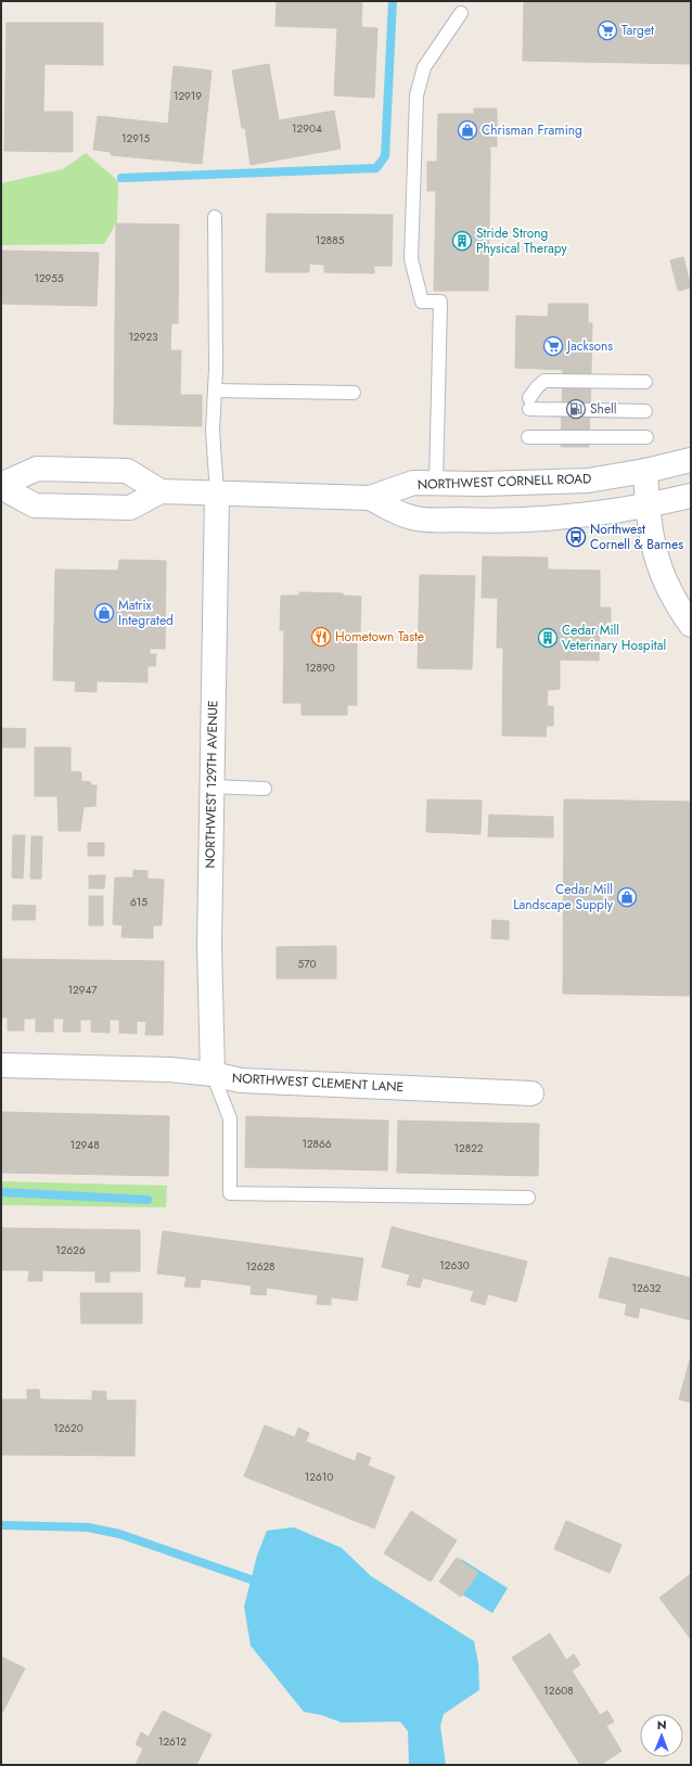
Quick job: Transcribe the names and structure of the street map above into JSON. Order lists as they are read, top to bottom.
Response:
{
  "streets": {
    "street": ["NORTHWEST CORNELL ROAD", "NORTHWEST 129TH AVENUE", "NORTHWEST CLEMENT LANE"]
  },
  "crossings": [
    ["NORTHWEST CORNELL ROAD", "NORTHWEST 129TH AVENUE"],
    ["NORTHWEST 129TH AVENUE", "NORTHWEST CLEMENT LANE"]
  ],
  "places": {
    "supermarket": ["Target", "Jacksons"],
    "shop": ["Chrisman Framing", "Matrix Integrated", "Cedar Mill Landscape Supply"],
    "building": ["Stride Strong Physical Therapy", "Cedar Mill Veterinary Hospital"],
    "fuel station": ["Shell"],
    "bus stop": ["Northwest Cornell & Barnes"],
    "restaurant": ["Hometown Taste"]
  },
  "house_numbers": [
    "12919",
    "12904",
    "12915",
    "12885",
    "12955",
    "12923",
    "12890",
    "615",
    "570",
    "12947",
    "12866",
    "12948",
    "12822",
    "12626",
    "12630",
    "12628",
    "12632",
    "12620",
    "12610",
    "12608",
    "12612"
  ],
  "north": "top"
}
